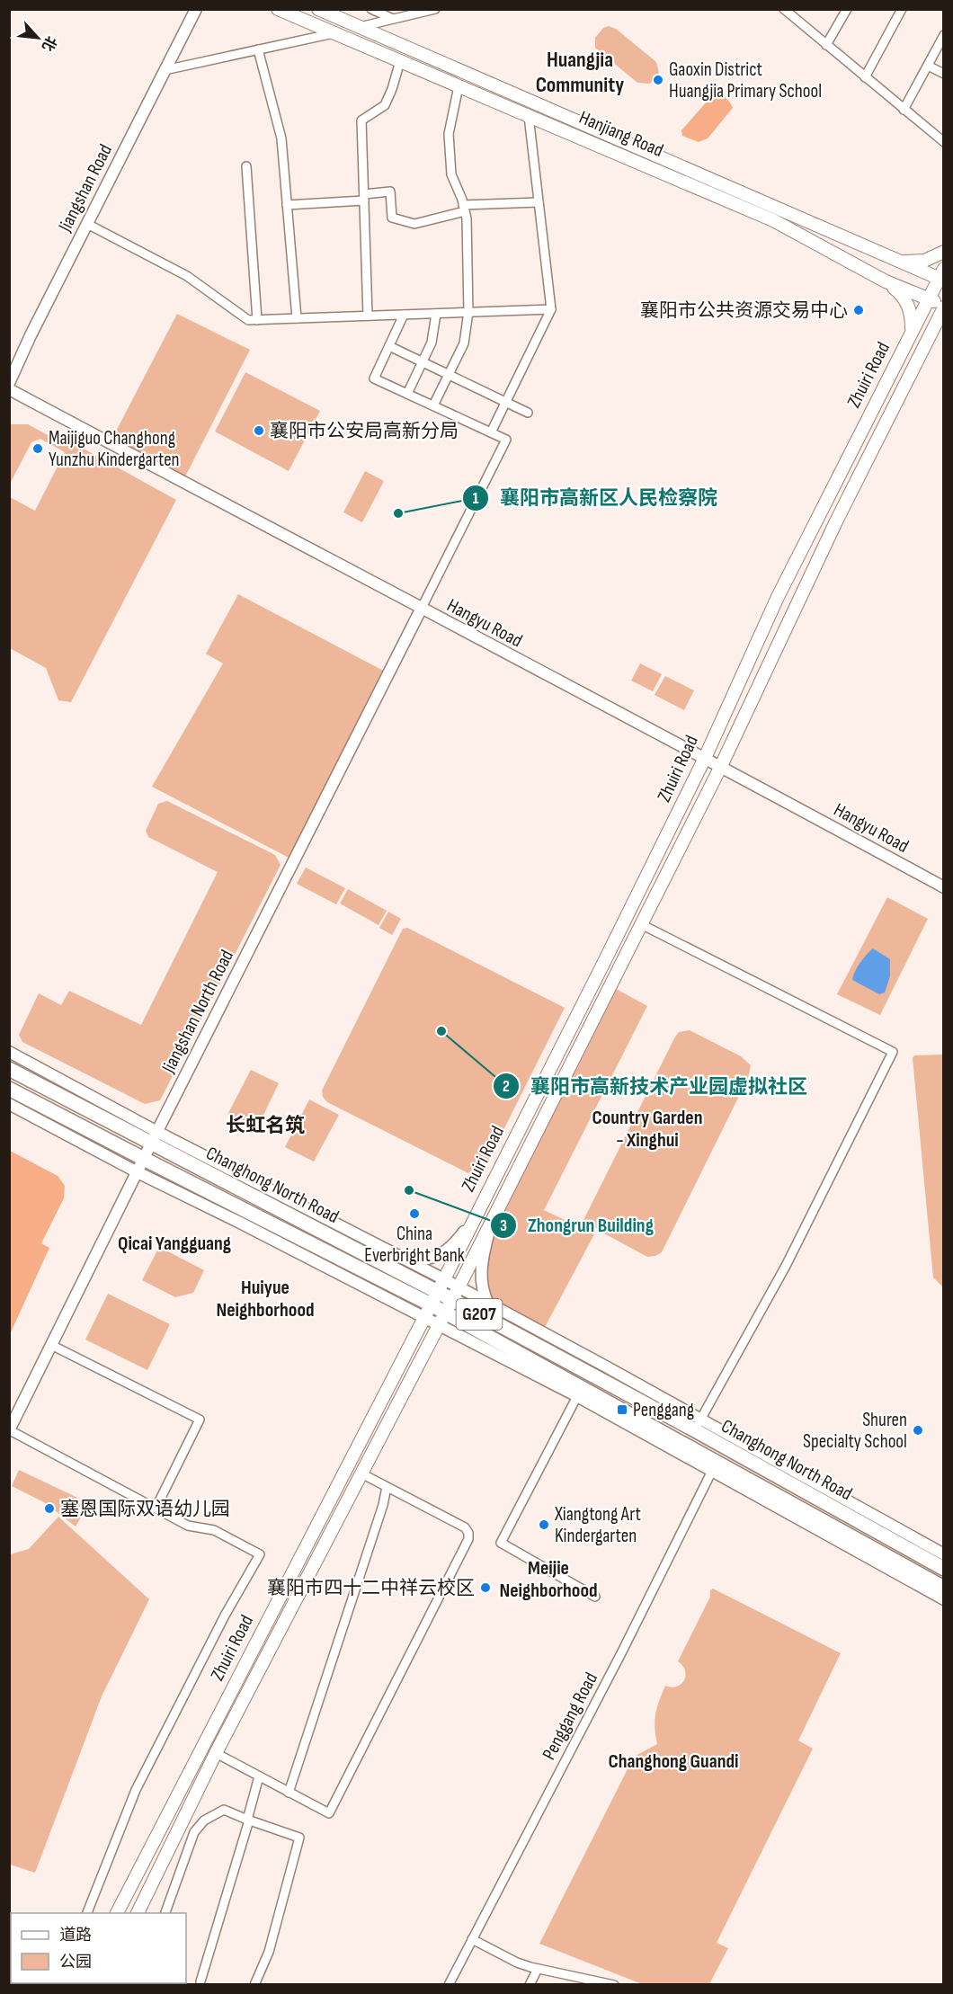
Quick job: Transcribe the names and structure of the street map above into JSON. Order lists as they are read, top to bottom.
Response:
{
  "streets": {
    "highway": ["Changhong North Road", "G207"],
    "main road": ["Hanjiang Road", "Zhuiri Road"],
    "street": [
      "Jiangshan Road",
      "Hangyu Road",
      "Jiangshan North Road",
      "Penggang Road"
    ]
  },
  "crossings": [
    ["Hanjiang Road", "Zhuiri Road"],
    ["Zhuiri Road", "Hangyu Road"],
    ["Zhuiri Road", "Changhong North Road"],
    ["Hangyu Road", "Jiangshan North Road"],
    ["Jiangshan North Road", "Changhong North Road"],
    ["Changhong North Road", "Penggang Road"]
  ],
  "districts": [
    "Huangjia Community",
    "Country Garden - Xinghui",
    "长虹名筑",
    "Qicai Yangguang",
    "Huiyue Neighborhood",
    "Meijie Neighborhood",
    "Changhong Guandi"
  ],
  "places": {
    "other": [
      "Gaoxin District Huangjia Primary School",
      "襄阳市公共资源交易中心",
      "襄阳市公安局高新分局",
      "Maijiguo Changhong Yunzhu Kindergarten",
      "襄阳市高新区人民检察院",
      "襄阳市高新技术产业园虚拟社区",
      "Zhongrun Building",
      "China Everbright Bank",
      "Shuren Specialty School",
      "塞恩国际双语幼儿园",
      "Xiangtong Art Kindergarten",
      "襄阳市四十二中祥云校区"
    ],
    "transit": ["Penggang"]
  },
  "legend": ["道路", "公园"],
  "north": "bottom right"
}
